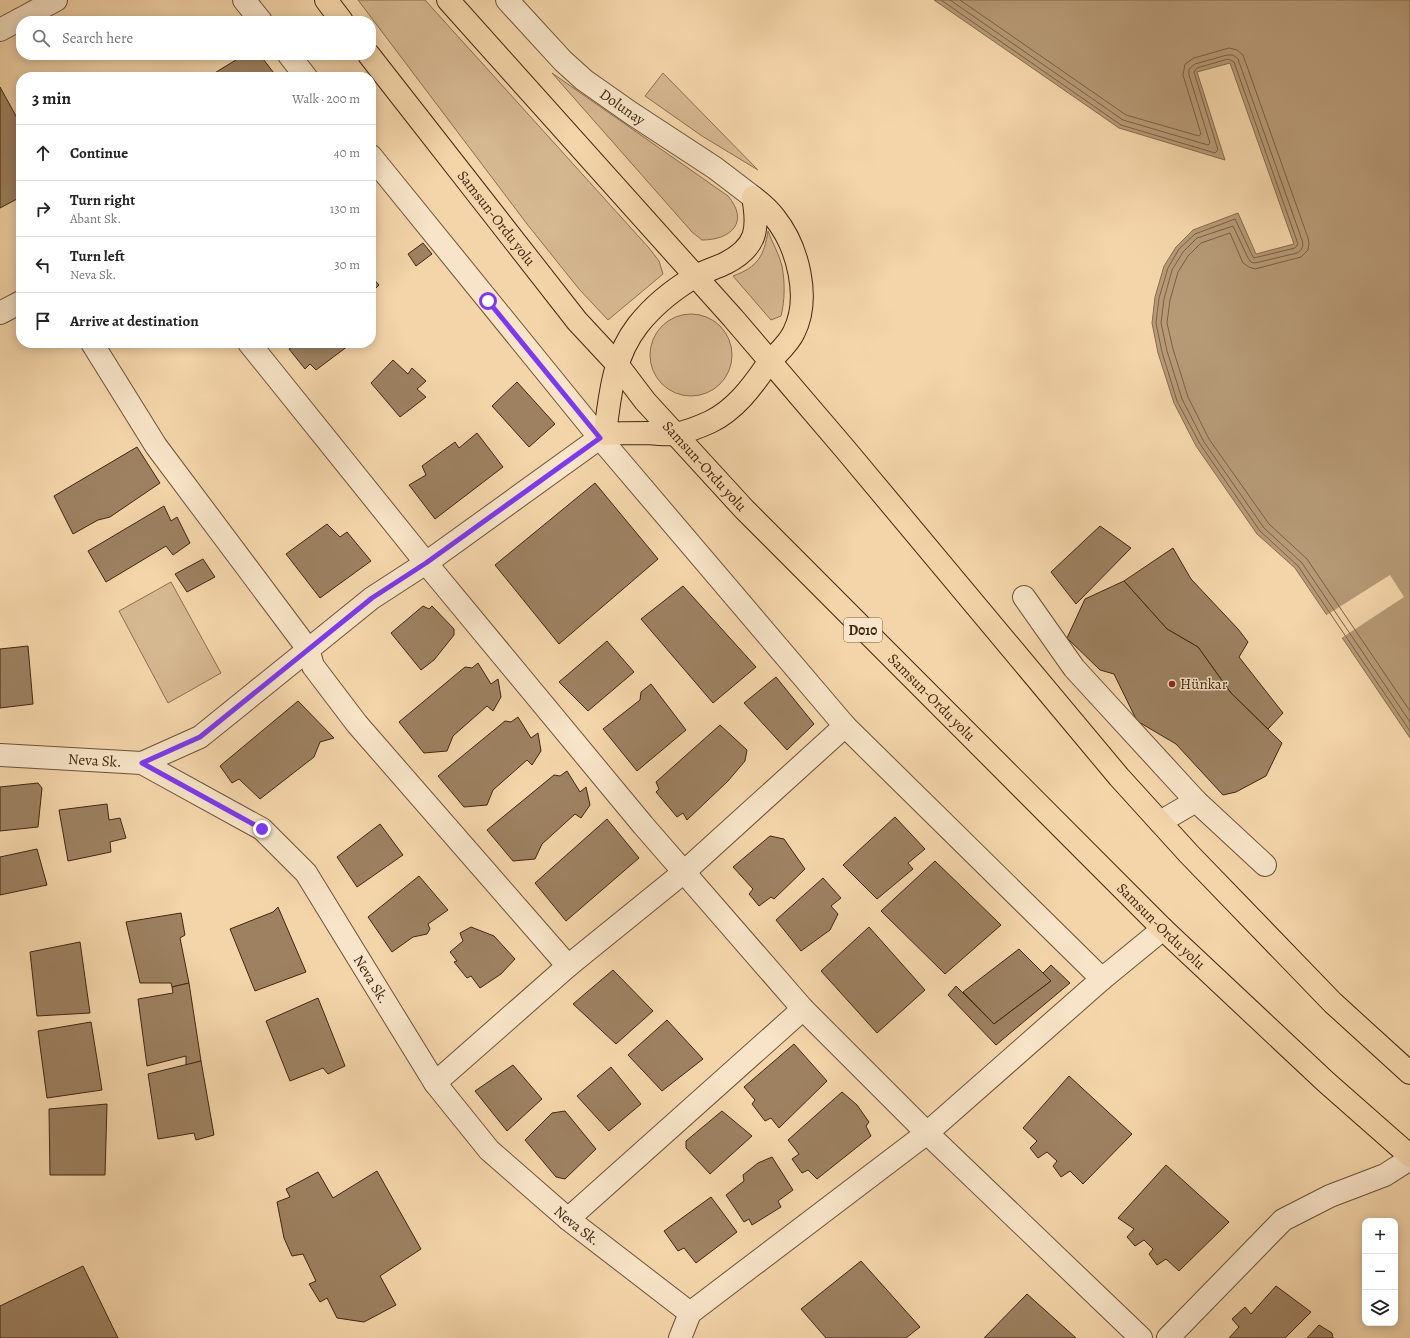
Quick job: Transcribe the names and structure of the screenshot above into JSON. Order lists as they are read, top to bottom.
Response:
{
  "streets": {
    "highway": ["Samsun-Ordu yolu", "D010"],
    "street": ["Dolunay", "Neva Sk."]
  },
  "places": ["Hünkar"],
  "page": {
    "search": "Search here",
    "heading": ["3 min", "Walk · 200 m"],
    "list": [
      ["Continue", "40 m"],
      ["Turn right", "Abant Sk.", "130 m"],
      ["Turn left", "Neva Sk.", "30 m"],
      "Arrive at destination"
    ],
    "map_buttons": ["+", "−"]
  }
}
